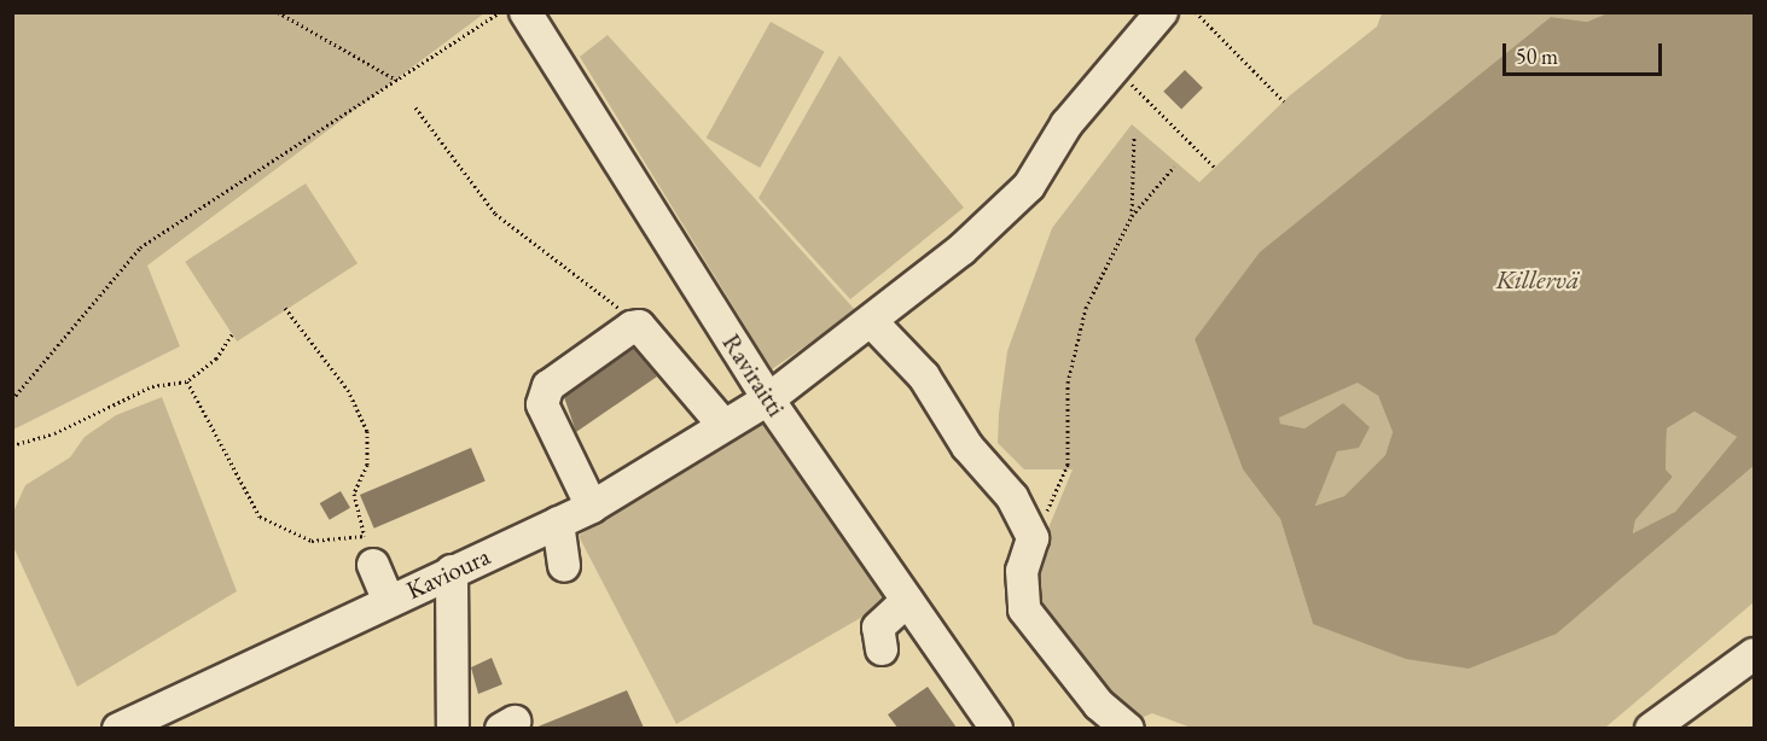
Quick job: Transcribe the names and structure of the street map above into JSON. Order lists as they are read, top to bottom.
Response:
{
  "streets": {
    "street": ["Raviraitti", "Kavioura"]
  },
  "crossings": [
    ["Raviraitti", "Kavioura"]
  ],
  "water": ["Killervä"],
  "scale_bar": "50 m"
}
